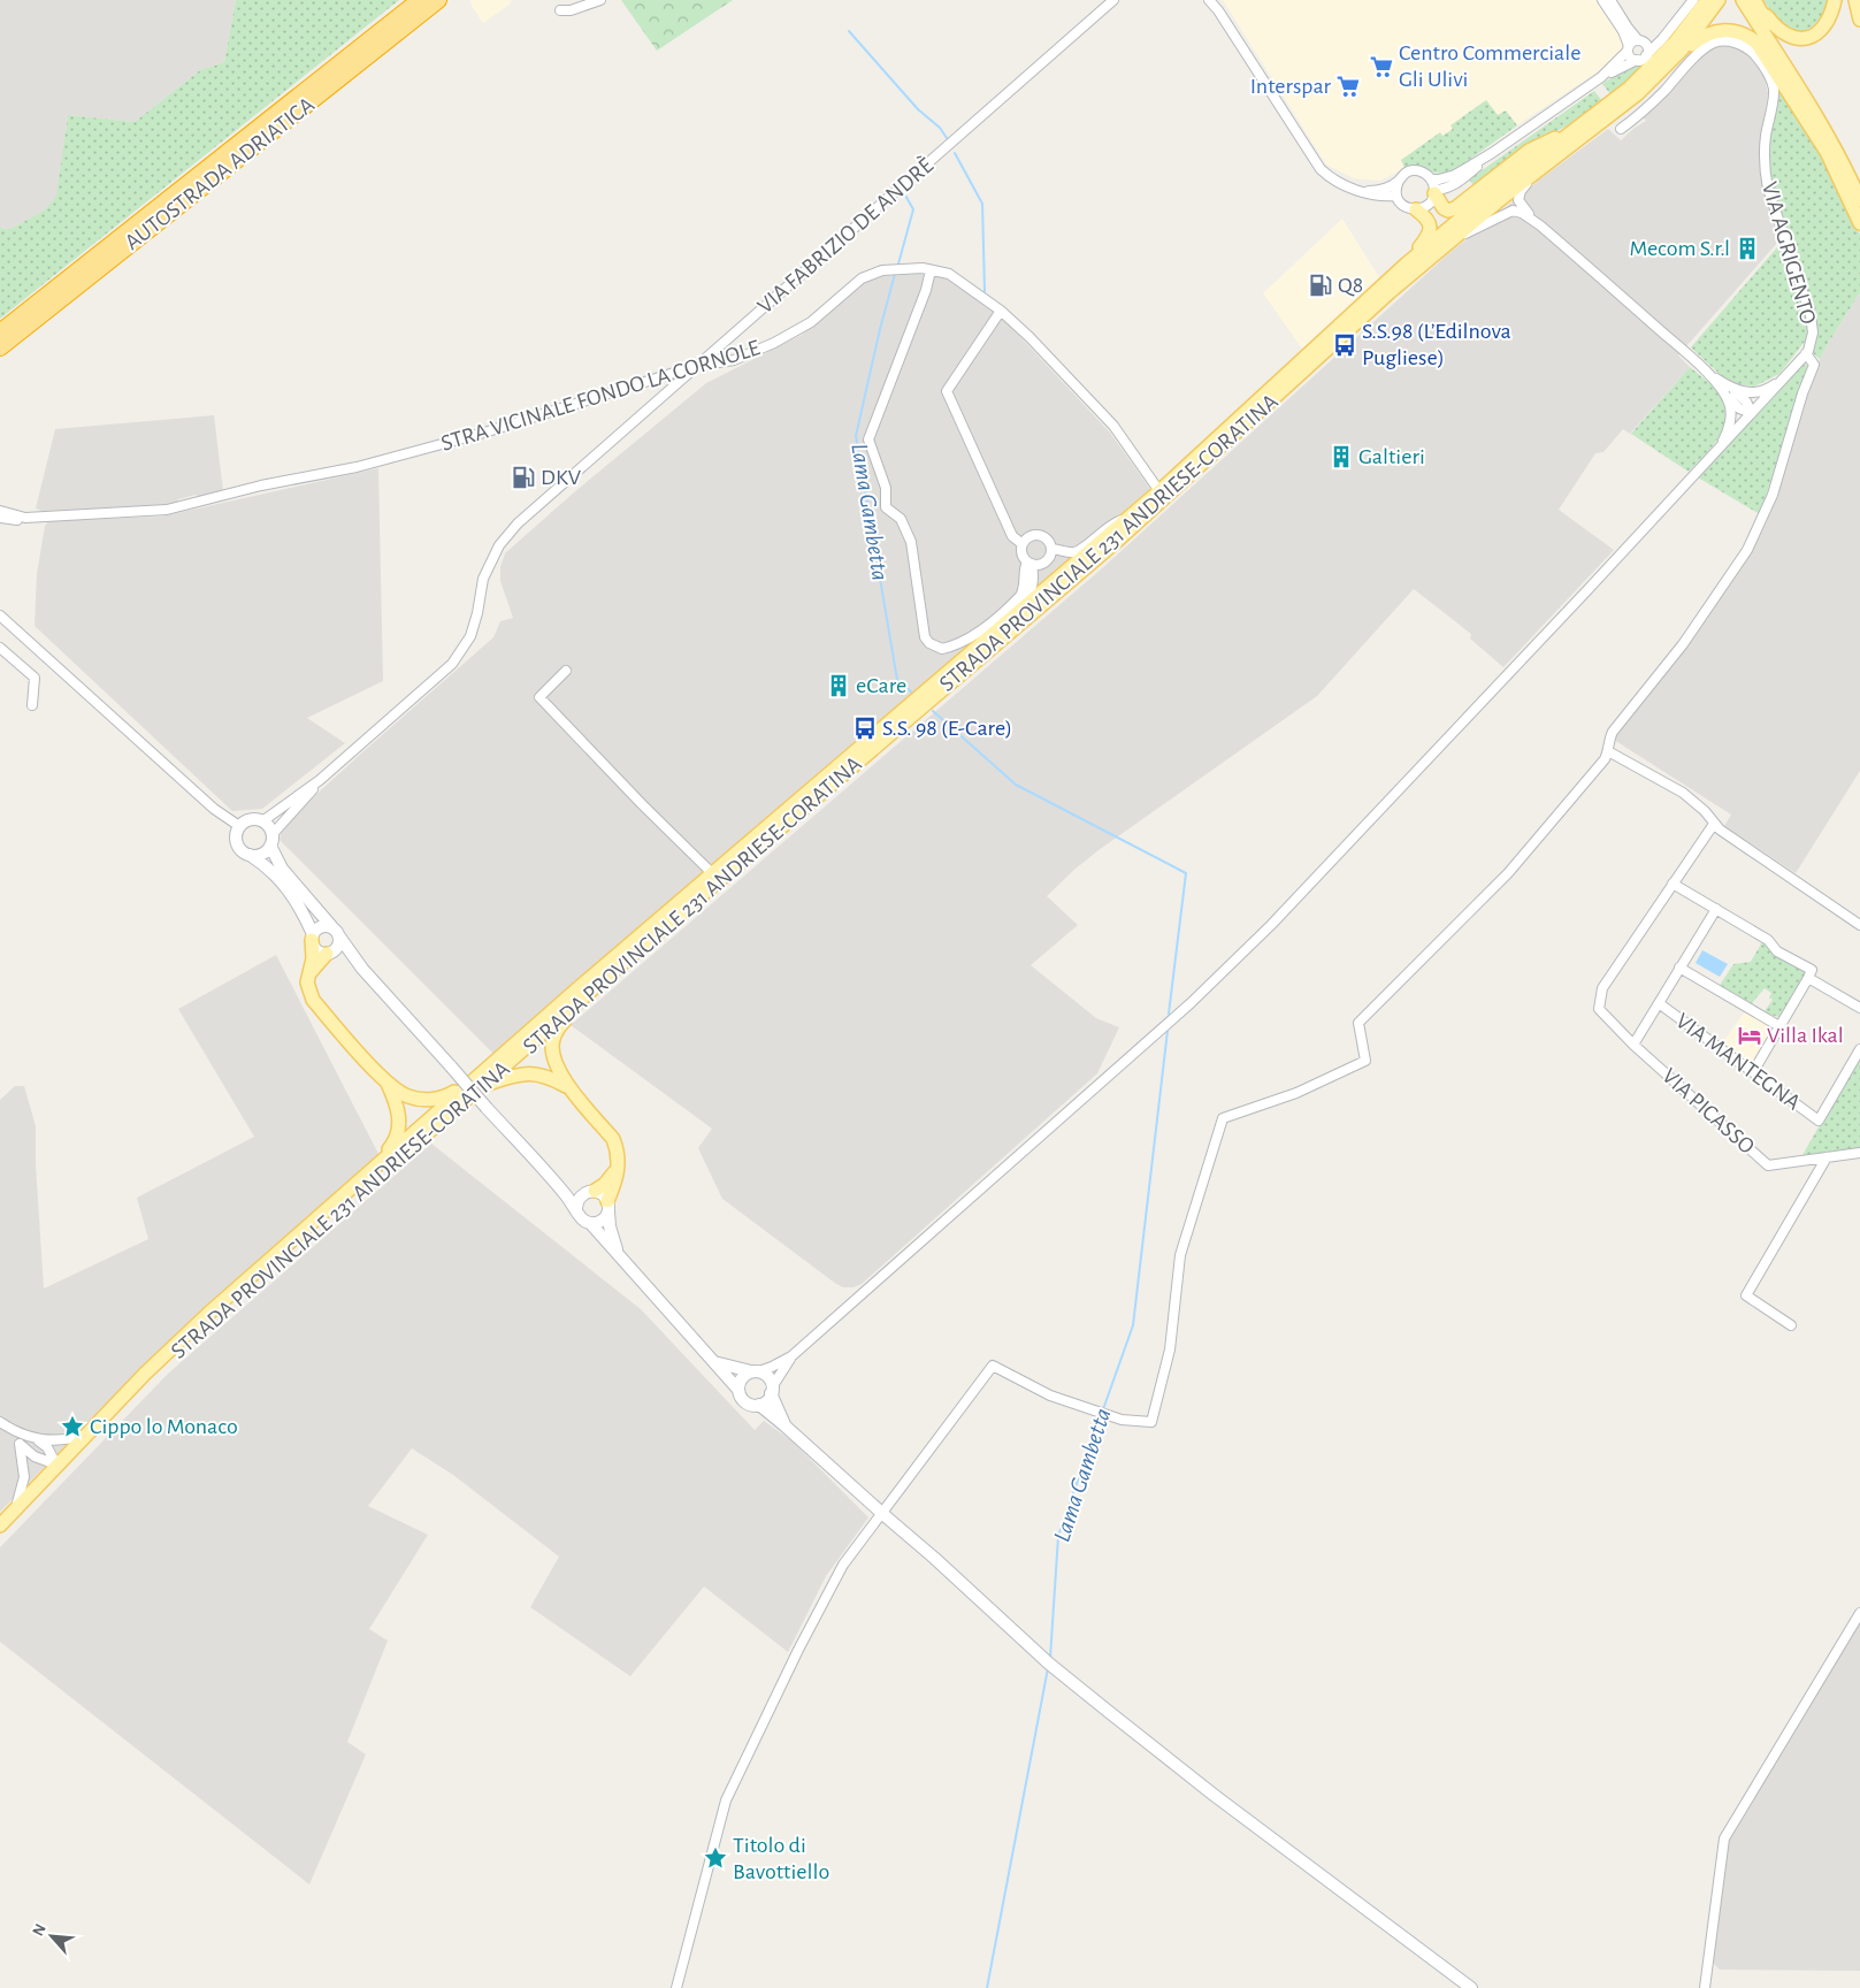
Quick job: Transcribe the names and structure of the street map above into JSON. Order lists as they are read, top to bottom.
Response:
{
  "streets": {
    "highway": ["AUTOSTRADA ADRIATICA"],
    "main road": ["STRADA PROVINCIALE 231 ANDRIESE-CORATINA"],
    "street": [
      "VIA FABRIZIO DE ANDRÈ",
      "VIA AGRIGENTO",
      "STRA VICINALE FONDO LA CORNOLE",
      "VIA MANTEGNA",
      "VIA PICASSO"
    ]
  },
  "crossings": [
    ["VIA FABRIZIO DE ANDRÈ", "STRA VICINALE FONDO LA CORNOLE"],
    ["STRA VICINALE FONDO LA CORNOLE", "STRADA PROVINCIALE 231 ANDRIESE-CORATINA"]
  ],
  "water": ["Lama Gambetta"],
  "places": {
    "supermarket": ["Centro Commerciale Gli Ulivi", "Interspar"],
    "building": ["Mecom S.r.l", "Galtieri", "eCare"],
    "fuel station": ["Q8", "DKV"],
    "bus stop": ["S.S.98 (L’Edilnova Pugliese)", "S.S. 98 (E-Care)"],
    "hotel": ["Villa Ikal"],
    "place": ["Cippo lo Monaco", "Titolo di Bavottiello"]
  },
  "north": "top left"
}
